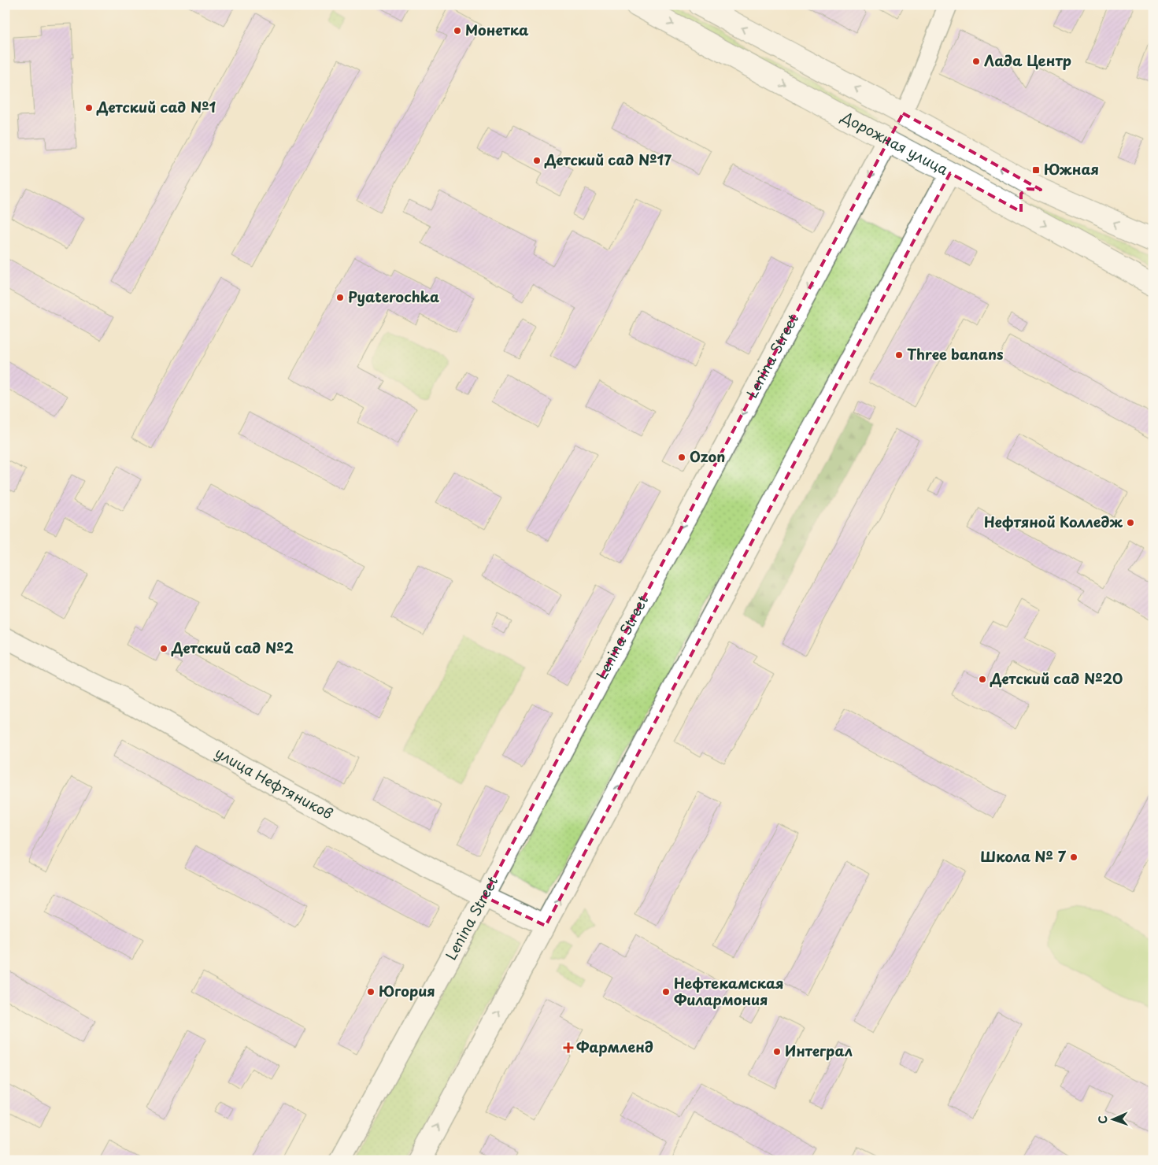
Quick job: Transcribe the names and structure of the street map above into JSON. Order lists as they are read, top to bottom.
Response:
{
  "streets": {
    "main road": ["Дорожная улица", "Lenina Street", "улица Нефтяников"]
  },
  "crossings": [
    ["Дорожная улица", "Lenina Street"],
    ["Lenina Street", "улица Нефтяников"]
  ],
  "places": {
    "other": [
      "Монетка",
      "Лада Центр",
      "Детский сад №1",
      "Детский сад №17",
      "Pyaterochka",
      "Three banans",
      "Ozon",
      "Нефтяной Колледж",
      "Детский сад №2",
      "Детский сад №20",
      "Школа № 7",
      "Югория",
      "Нефтекамская Филармония",
      "Интеграл"
    ],
    "transit": ["Южная"],
    "health": ["Фармленд"]
  },
  "north": "left"
}
